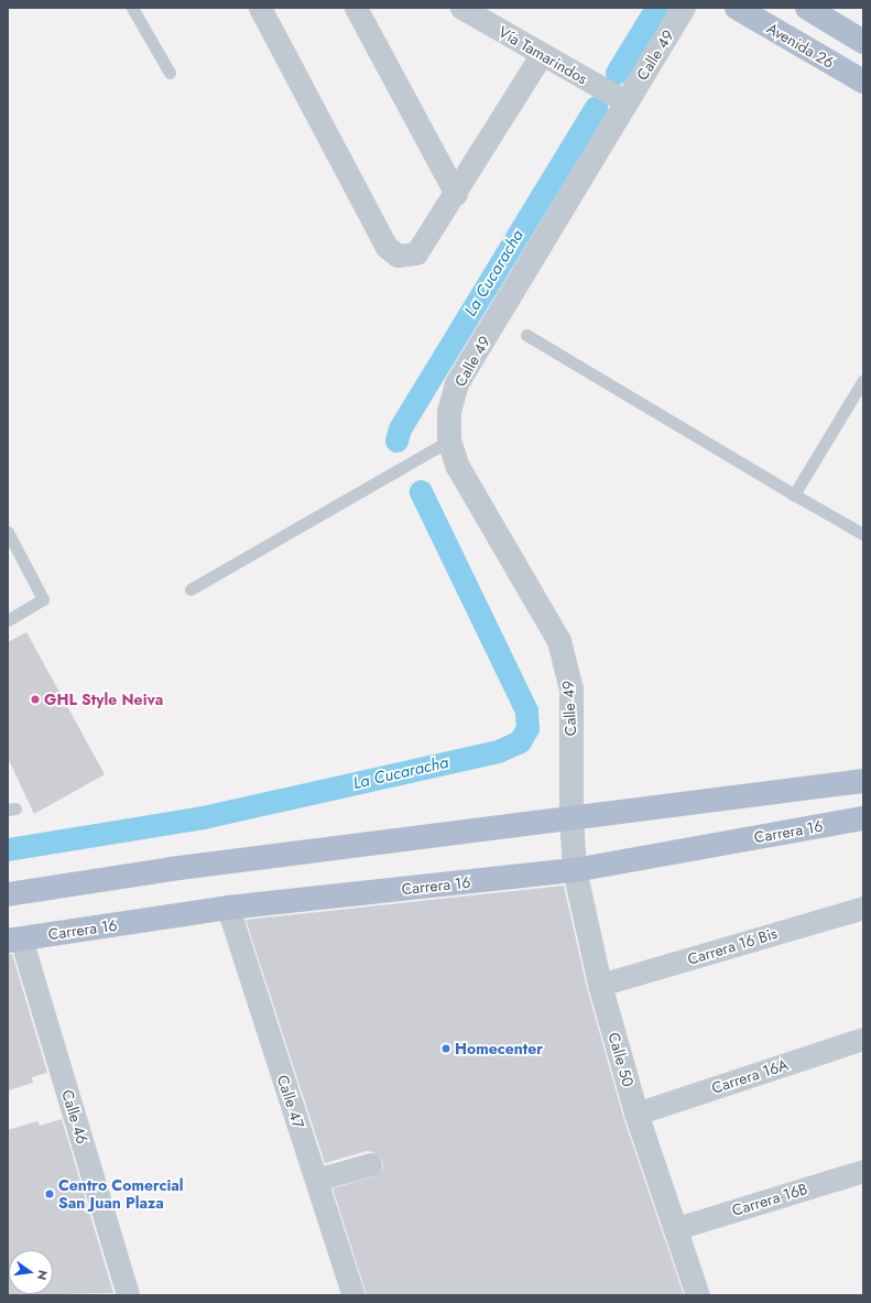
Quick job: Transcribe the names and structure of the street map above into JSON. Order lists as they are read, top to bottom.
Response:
{
  "streets": {
    "main road": ["Avenida 26", "Carrera 16"],
    "street": [
      "Vía Tamarindos",
      "Calle 49",
      "Carrera 16 Bis",
      "Calle 50",
      "Carrera 16A",
      "Calle 47",
      "Calle 46",
      "Carrera 16B"
    ]
  },
  "crossings": [
    ["Vía Tamarindos", "Calle 49"],
    ["Calle 49", "Calle 50"],
    ["Carrera 16", "Calle 50"],
    ["Carrera 16", "Calle 47"],
    ["Carrera 16", "Calle 46"],
    ["Carrera 16 Bis", "Calle 50"],
    ["Calle 50", "Carrera 16A"],
    ["Calle 50", "Carrera 16B"]
  ],
  "water": ["La Cucaracha"],
  "places": ["GHL Style Neiva", "Homecenter", "Centro Comercial San Juan Plaza"],
  "north": "right"
}
